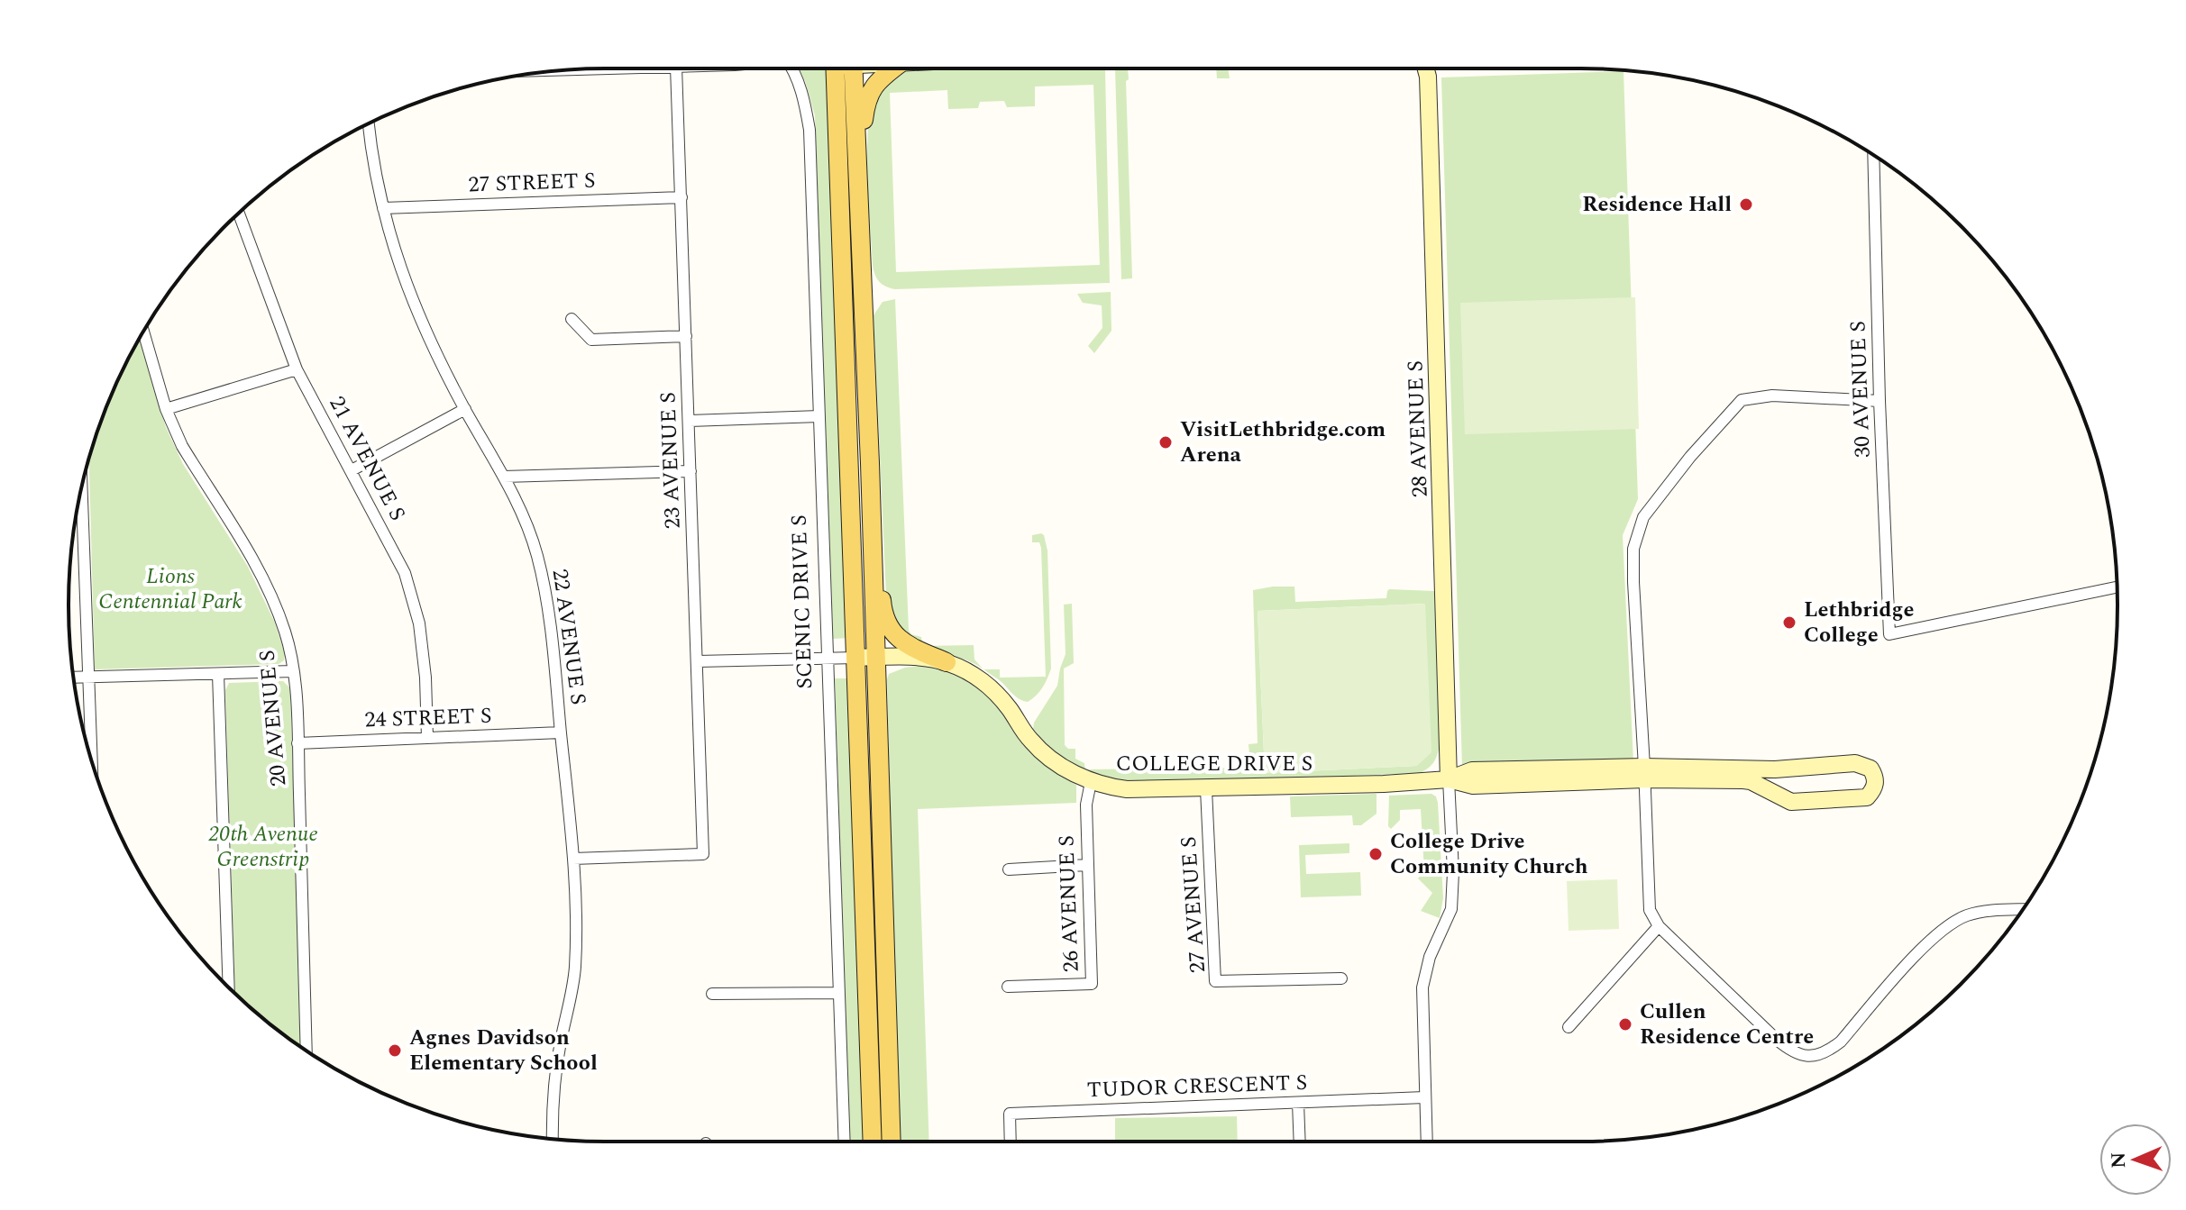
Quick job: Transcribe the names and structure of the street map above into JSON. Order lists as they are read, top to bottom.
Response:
{
  "streets": {
    "street": [
      "27 STREET S",
      "30 AVENUE S",
      "28 AVENUE S",
      "21 AVENUE S",
      "23 AVENUE S",
      "SCENIC DRIVE S",
      "22 AVENUE S",
      "20 AVENUE S",
      "24 STREET S",
      "COLLEGE DRIVE S",
      "26 AVENUE S",
      "27 AVENUE S",
      "TUDOR CRESCENT S"
    ]
  },
  "crossings": [
    ["27 STREET S", "23 AVENUE S"],
    ["27 STREET S", "22 AVENUE S"],
    ["28 AVENUE S", "COLLEGE DRIVE S"],
    ["21 AVENUE S", "24 STREET S"],
    ["23 AVENUE S", "22 AVENUE S"],
    ["22 AVENUE S", "24 STREET S"],
    ["20 AVENUE S", "24 STREET S"],
    ["COLLEGE DRIVE S", "26 AVENUE S"],
    ["COLLEGE DRIVE S", "27 AVENUE S"]
  ],
  "parks": ["Lions Centennial Park", "20th Avenue Greenstrip"],
  "places": [
    "Residence Hall",
    "VisitLethbridge.com Arena",
    "Lethbridge College",
    "College Drive Community Church",
    "Cullen Residence Centre",
    "Agnes Davidson Elementary School"
  ],
  "north": "left"
}
